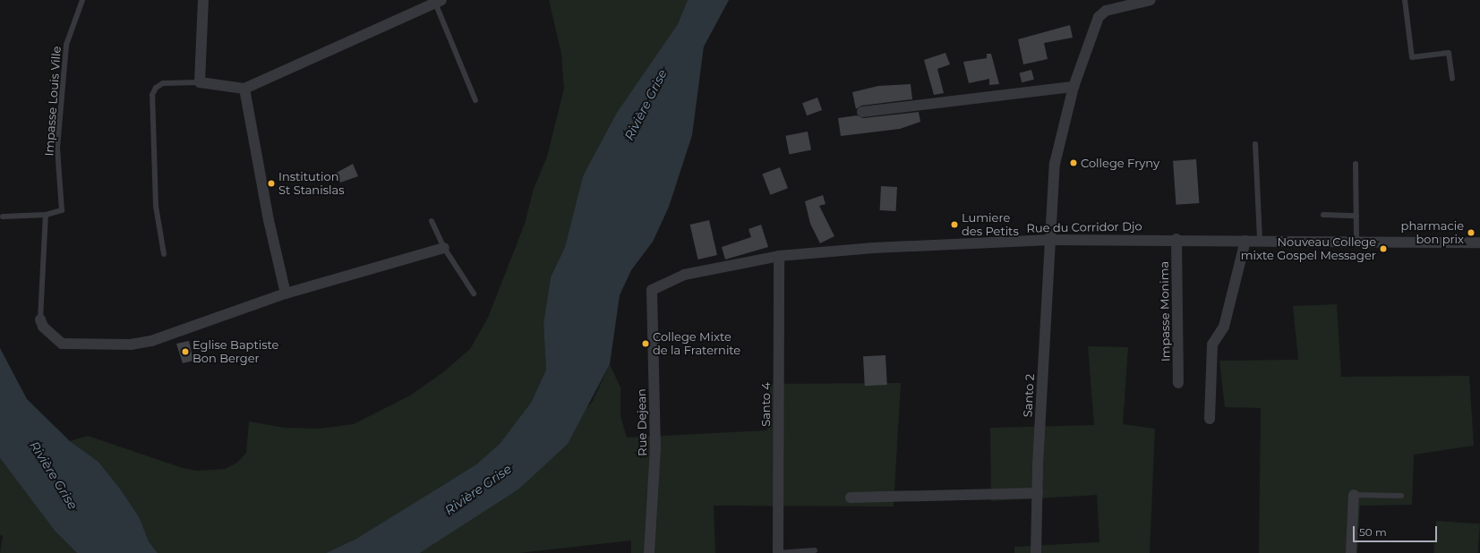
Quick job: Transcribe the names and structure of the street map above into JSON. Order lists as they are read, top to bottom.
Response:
{
  "streets": {
    "street": [
      "Rue du Corridor Djo",
      "Impasse Monima",
      "Santo 2",
      "Santo 4",
      "Rue Dejean"
    ],
    "lane": ["Impasse Louis Ville"]
  },
  "crossings": [
    ["Rue du Corridor Djo", "Impasse Monima"],
    ["Rue du Corridor Djo", "Santo 2"],
    ["Rue du Corridor Djo", "Santo 4"],
    ["Rue du Corridor Djo", "Rue Dejean"]
  ],
  "water": ["Rivière Grise"],
  "places": [
    "College Fryny",
    "Institution St Stanislas",
    "Lumiere des Petits",
    "pharmacie bon prix",
    "Nouveau College mixte Gospel Messager",
    "College Mixte de la Fraternite",
    "Eglise Baptiste Bon Berger"
  ],
  "scale_bar": "50 m"
}
